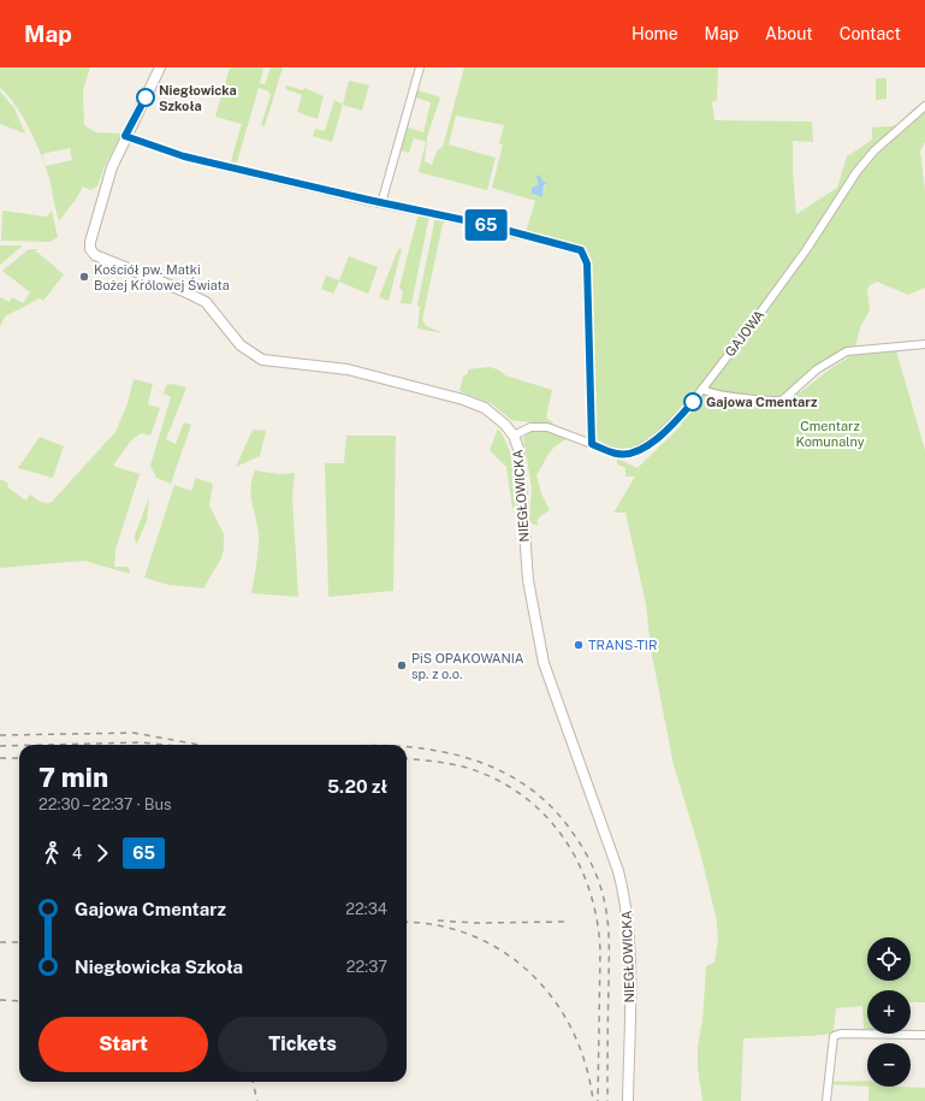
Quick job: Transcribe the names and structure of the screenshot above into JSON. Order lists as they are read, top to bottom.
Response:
{
  "streets": {
    "street": ["GAJOWA", "NIEGŁOWICKA"]
  },
  "crossings": [
    ["GAJOWA", "NIEGŁOWICKA"]
  ],
  "parks": ["Cmentarz Komunalny"],
  "places": [
    "Niegłowicka Szkoła",
    "Kościół pw. Matki Bożej Królowej Świata",
    "Gajowa Cmentarz",
    "TRANS-TIR",
    "PiS OPAKOWANIA sp. z o.o."
  ],
  "lines": ["bus line 65"],
  "page": {
    "header": "Map",
    "nav": [
      "Home",
      "Map",
      "About",
      "Contact"
    ],
    "on_map": "65",
    "heading": ["7 min", "22:30 – 22:37 · Bus", "5.20 zł"],
    "legs": ["4", "65"],
    "list": [
      {
        "name": "Gajowa Cmentarz",
        "value": "22:34"
      },
      {
        "name": "Niegłowicka Szkoła",
        "value": "22:37"
      }
    ],
    "map_buttons": ["+", "−"],
    "buttons": ["Start", "Tickets"]
  }
}
